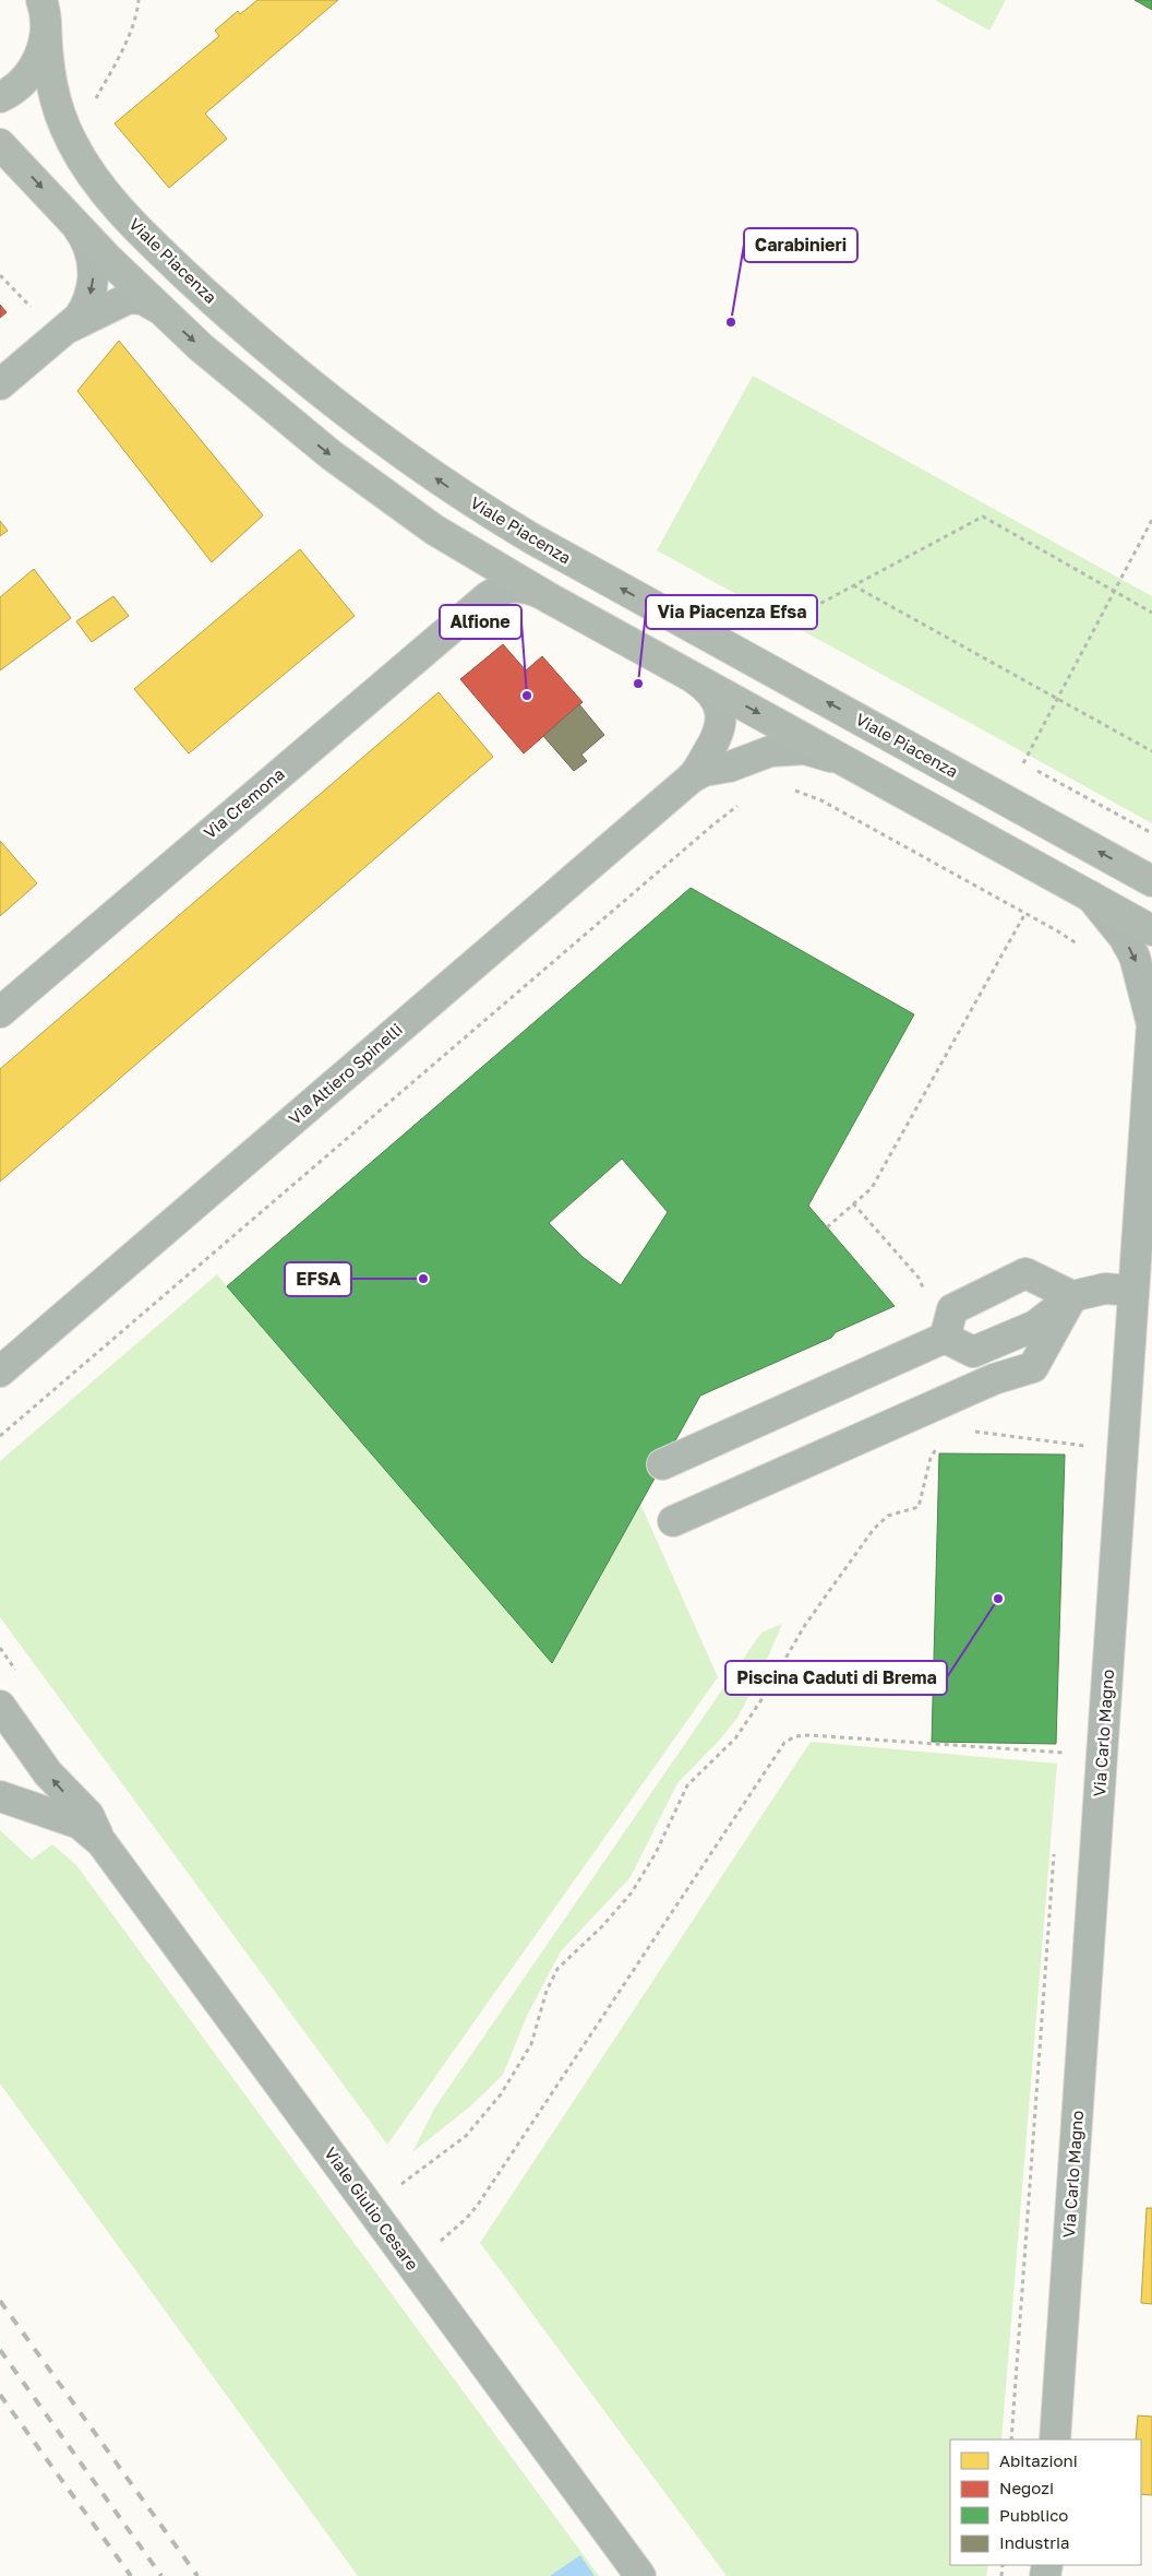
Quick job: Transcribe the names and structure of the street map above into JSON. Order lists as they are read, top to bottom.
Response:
{
  "streets": {
    "main road": ["Viale Piacenza"],
    "street": [
      "Via Cremona",
      "Via Altiero Spinelli",
      "Via Carlo Magno",
      "Viale Giulio Cesare"
    ]
  },
  "places": [
    "Carabinieri",
    "Via Piacenza Efsa",
    "Alfione",
    "EFSA",
    "Piscina Caduti di Brema"
  ],
  "legend": [
    "Abitazioni",
    "Negozi",
    "Pubblico",
    "Industria"
  ]
}
